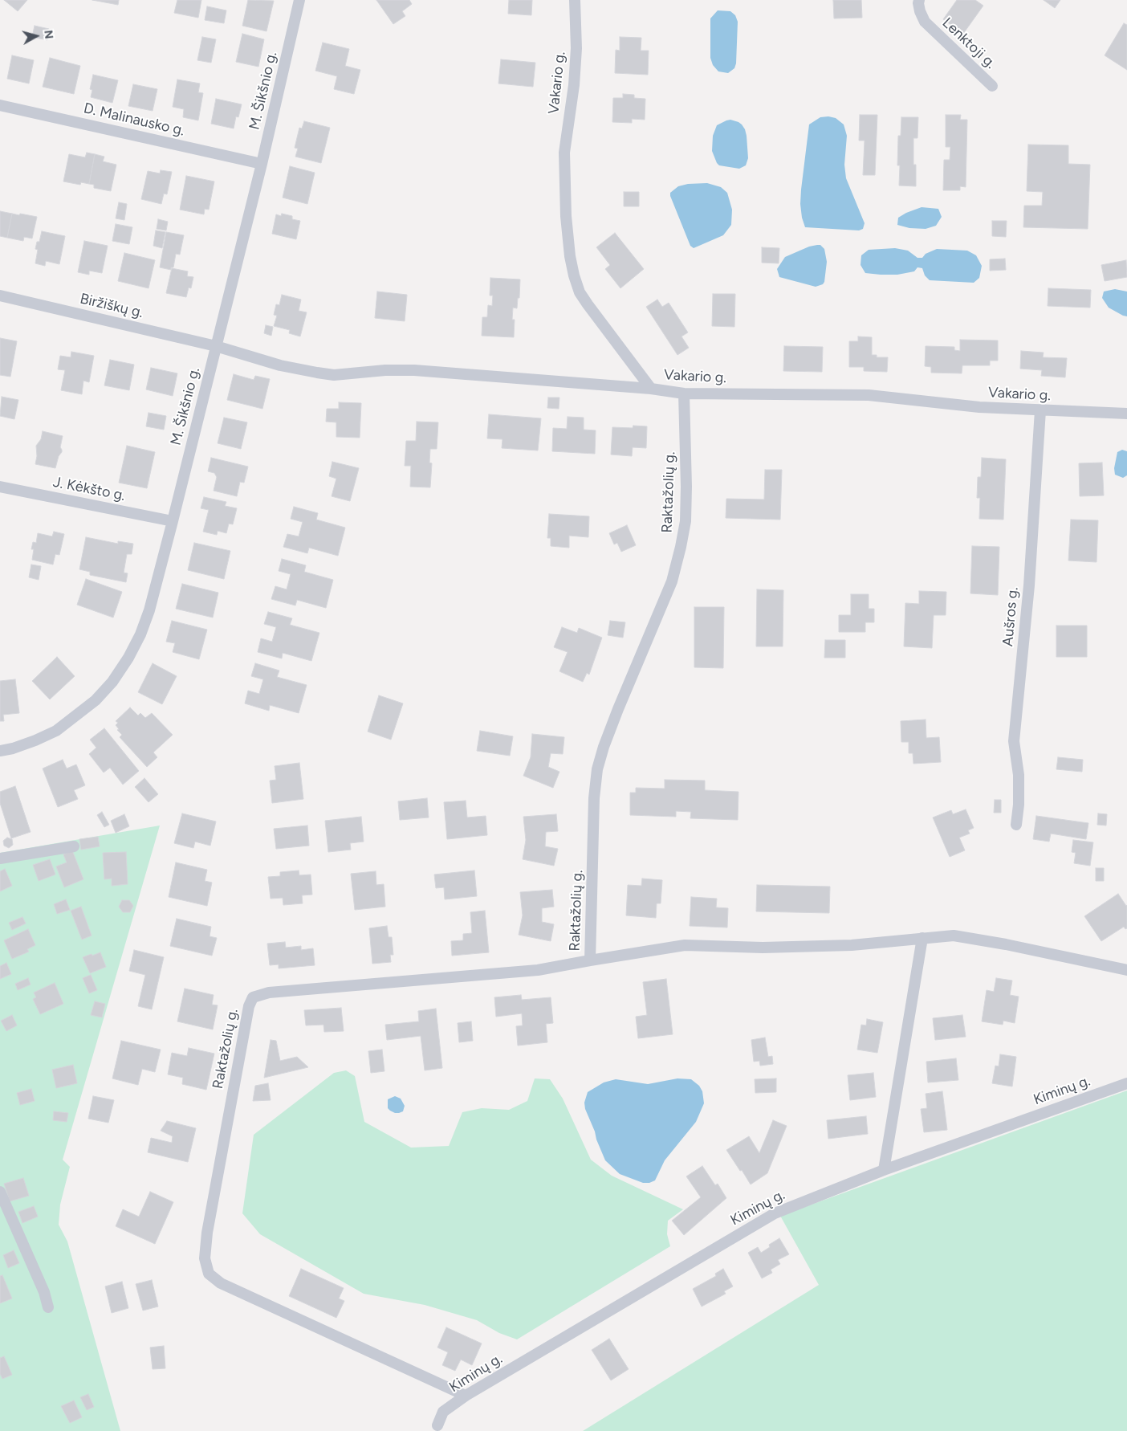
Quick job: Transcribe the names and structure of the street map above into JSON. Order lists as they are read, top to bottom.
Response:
{
  "streets": {
    "street": [
      "Lenktoji g.",
      "Vakario g.",
      "M. Šikšnio g.",
      "D. Malinausko g.",
      "Biržiškų g.",
      "J. Kėkšto g.",
      "Raktažolių g.",
      "Aušros g.",
      "Kiminų g."
    ]
  },
  "crossings": [
    ["Vakario g.", "Biržiškų g."],
    ["Vakario g.", "Raktažolių g."],
    ["Vakario g.", "Aušros g."],
    ["M. Šikšnio g.", "D. Malinausko g."],
    ["M. Šikšnio g.", "Biržiškų g."],
    ["M. Šikšnio g.", "J. Kėkšto g."],
    ["Raktažolių g.", "Kiminų g."]
  ],
  "north": "right"
}
